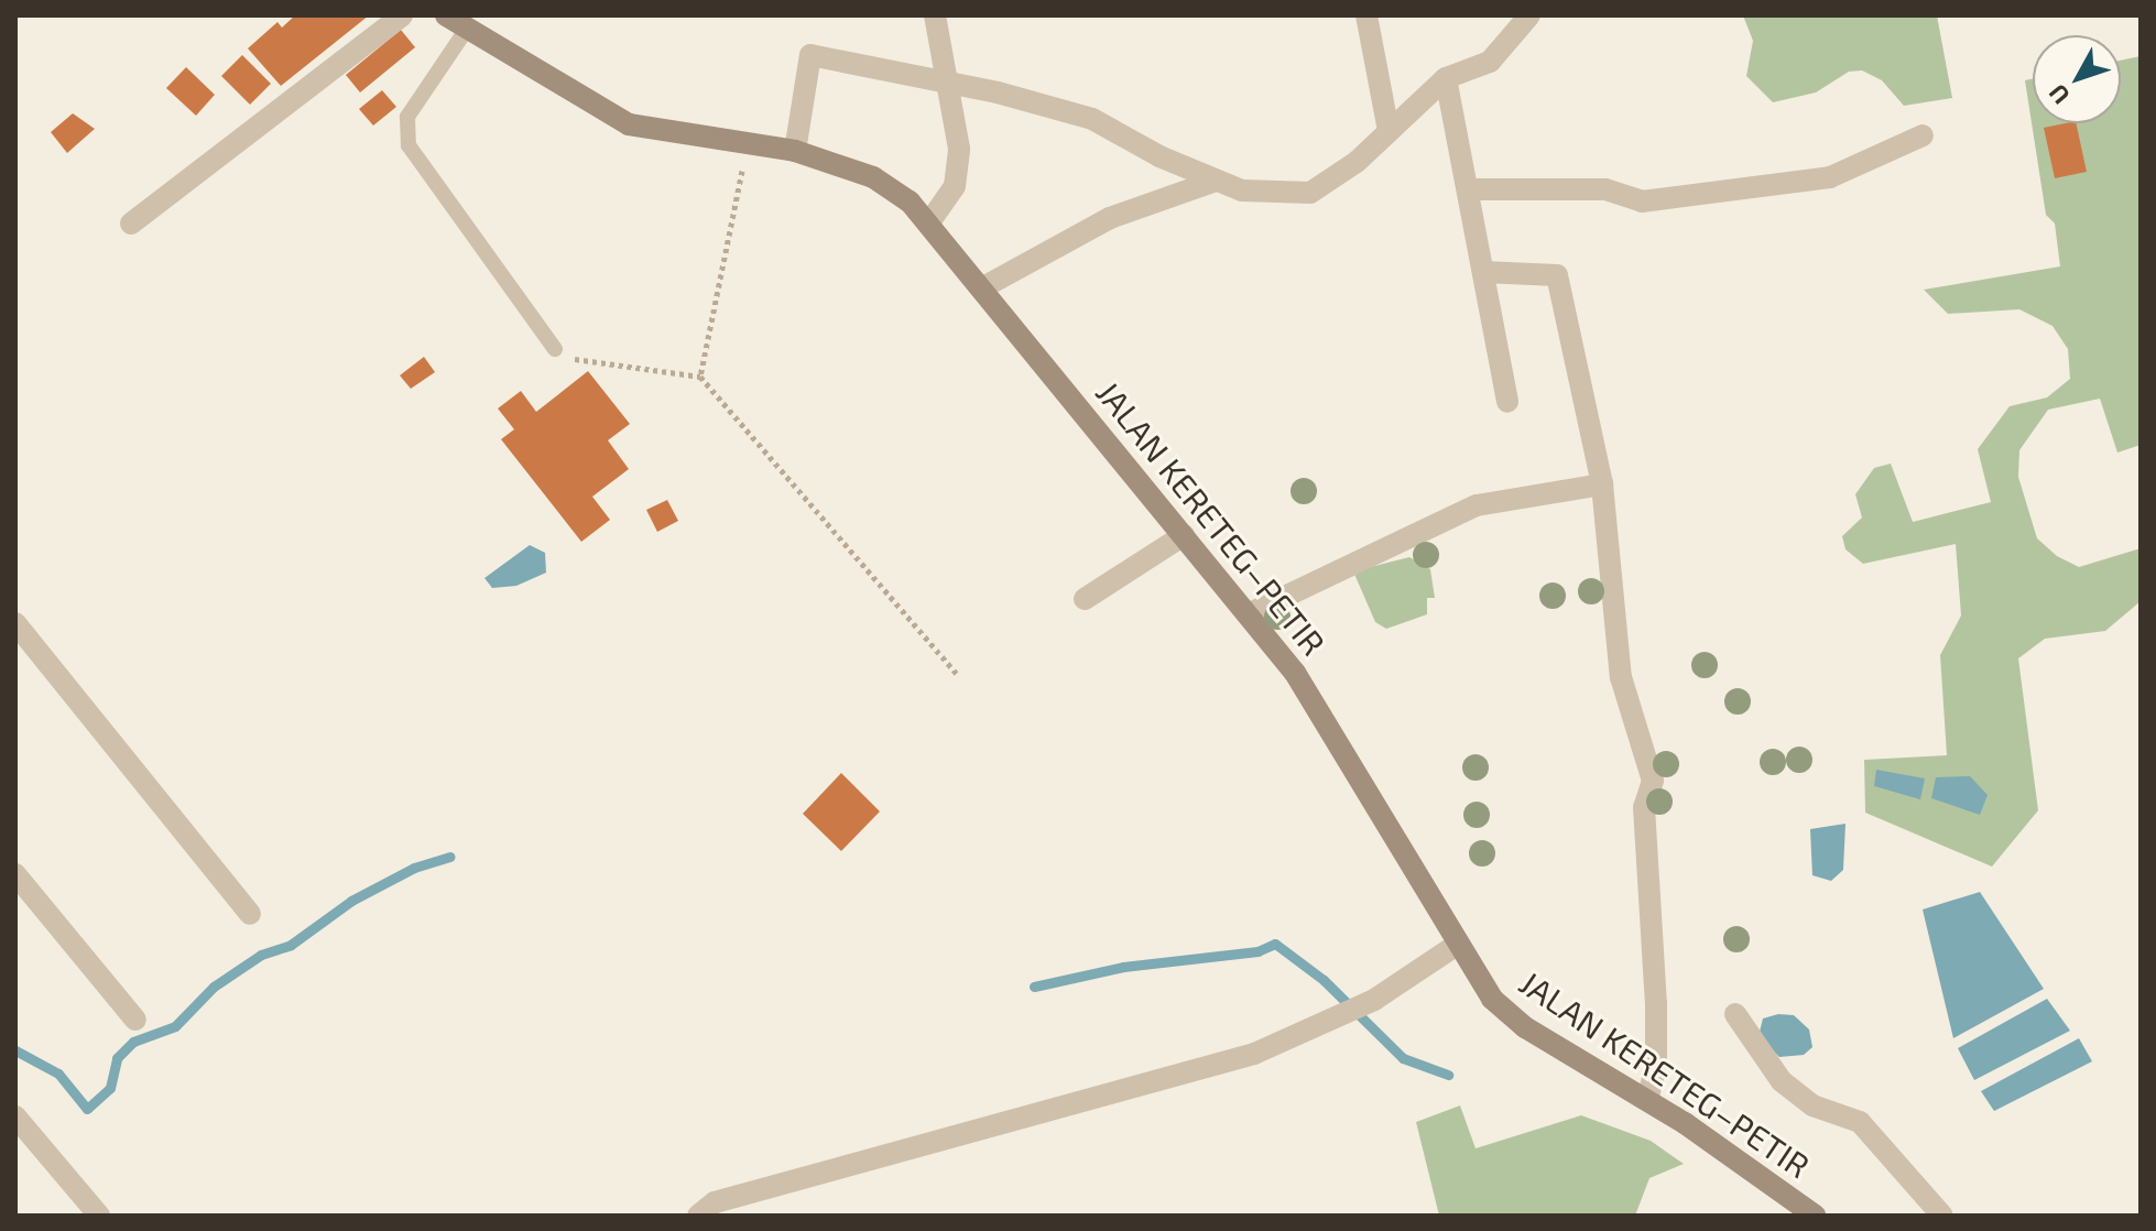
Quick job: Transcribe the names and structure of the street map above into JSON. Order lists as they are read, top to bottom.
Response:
{
  "streets": {
    "street": ["JALAN KERETEG–PETIR"]
  },
  "north": "bottom left"
}
